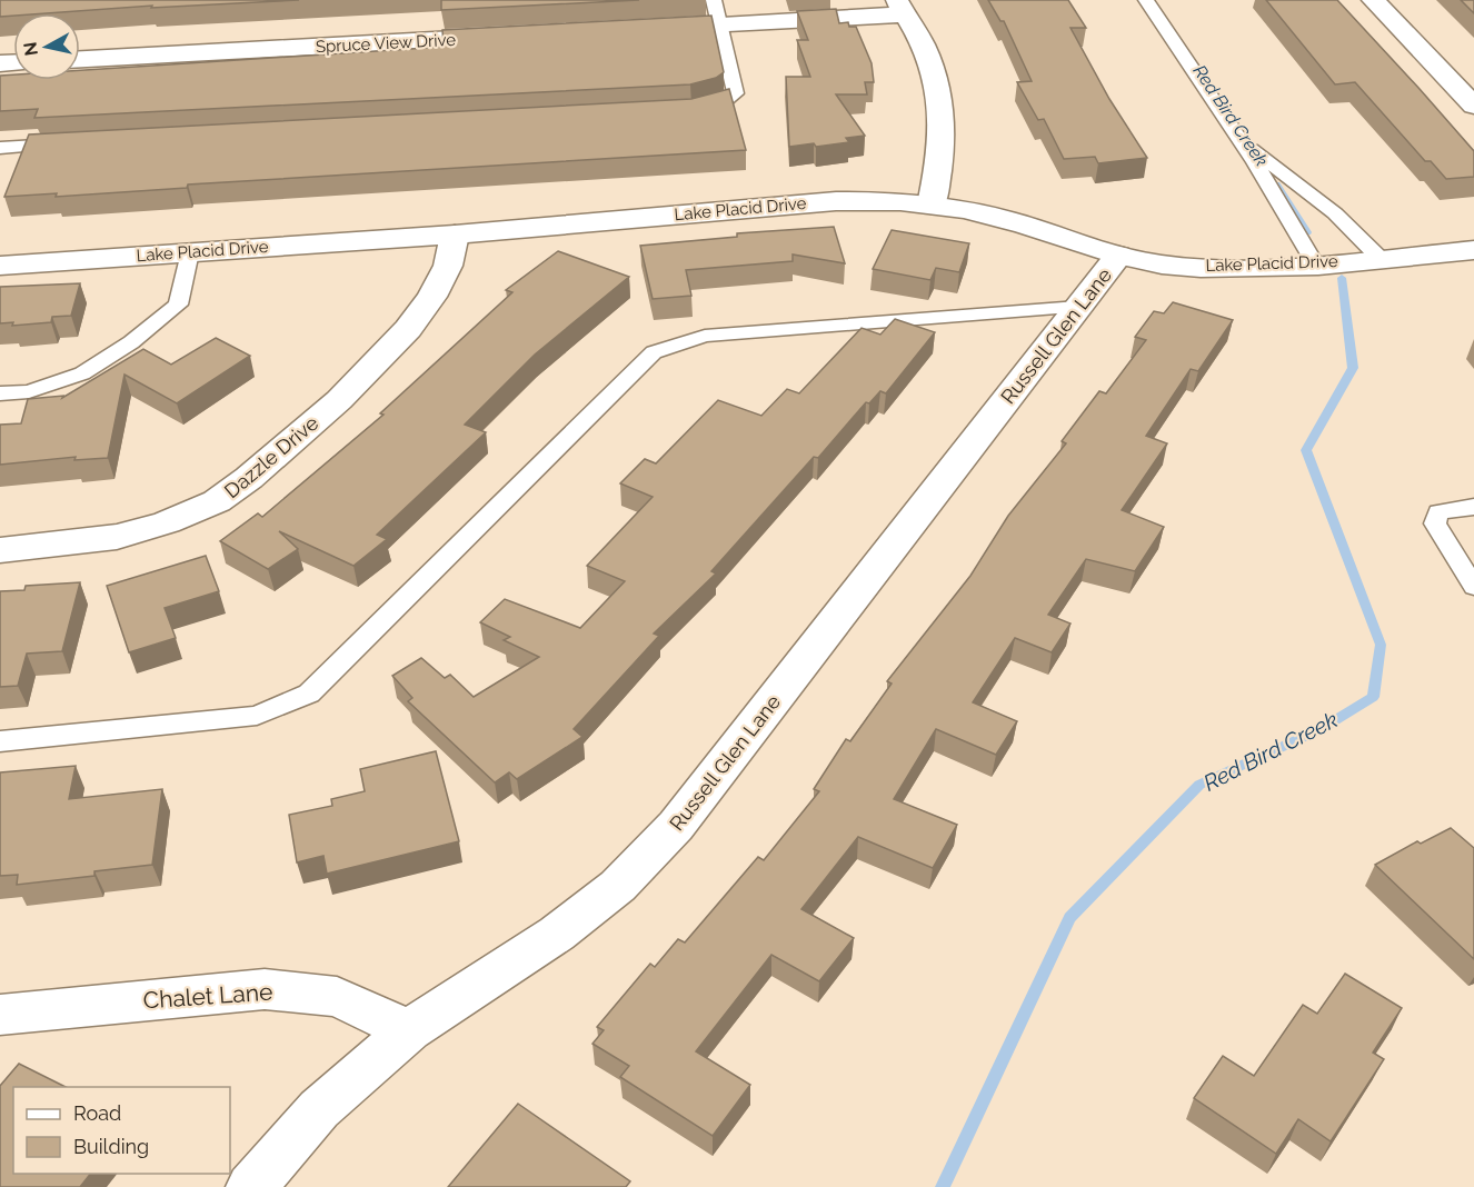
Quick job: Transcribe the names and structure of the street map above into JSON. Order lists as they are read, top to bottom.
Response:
{
  "streets": {
    "street": [
      "Spruce View Drive",
      "Lake Placid Drive",
      "Russell Glen Lane",
      "Dazzle Drive",
      "Chalet Lane"
    ]
  },
  "crossings": [
    ["Lake Placid Drive", "Russell Glen Lane"],
    ["Lake Placid Drive", "Dazzle Drive"],
    ["Russell Glen Lane", "Chalet Lane"]
  ],
  "water": ["Red Bird Creek"],
  "legend": ["Road", "Building"],
  "north": "left"
}
